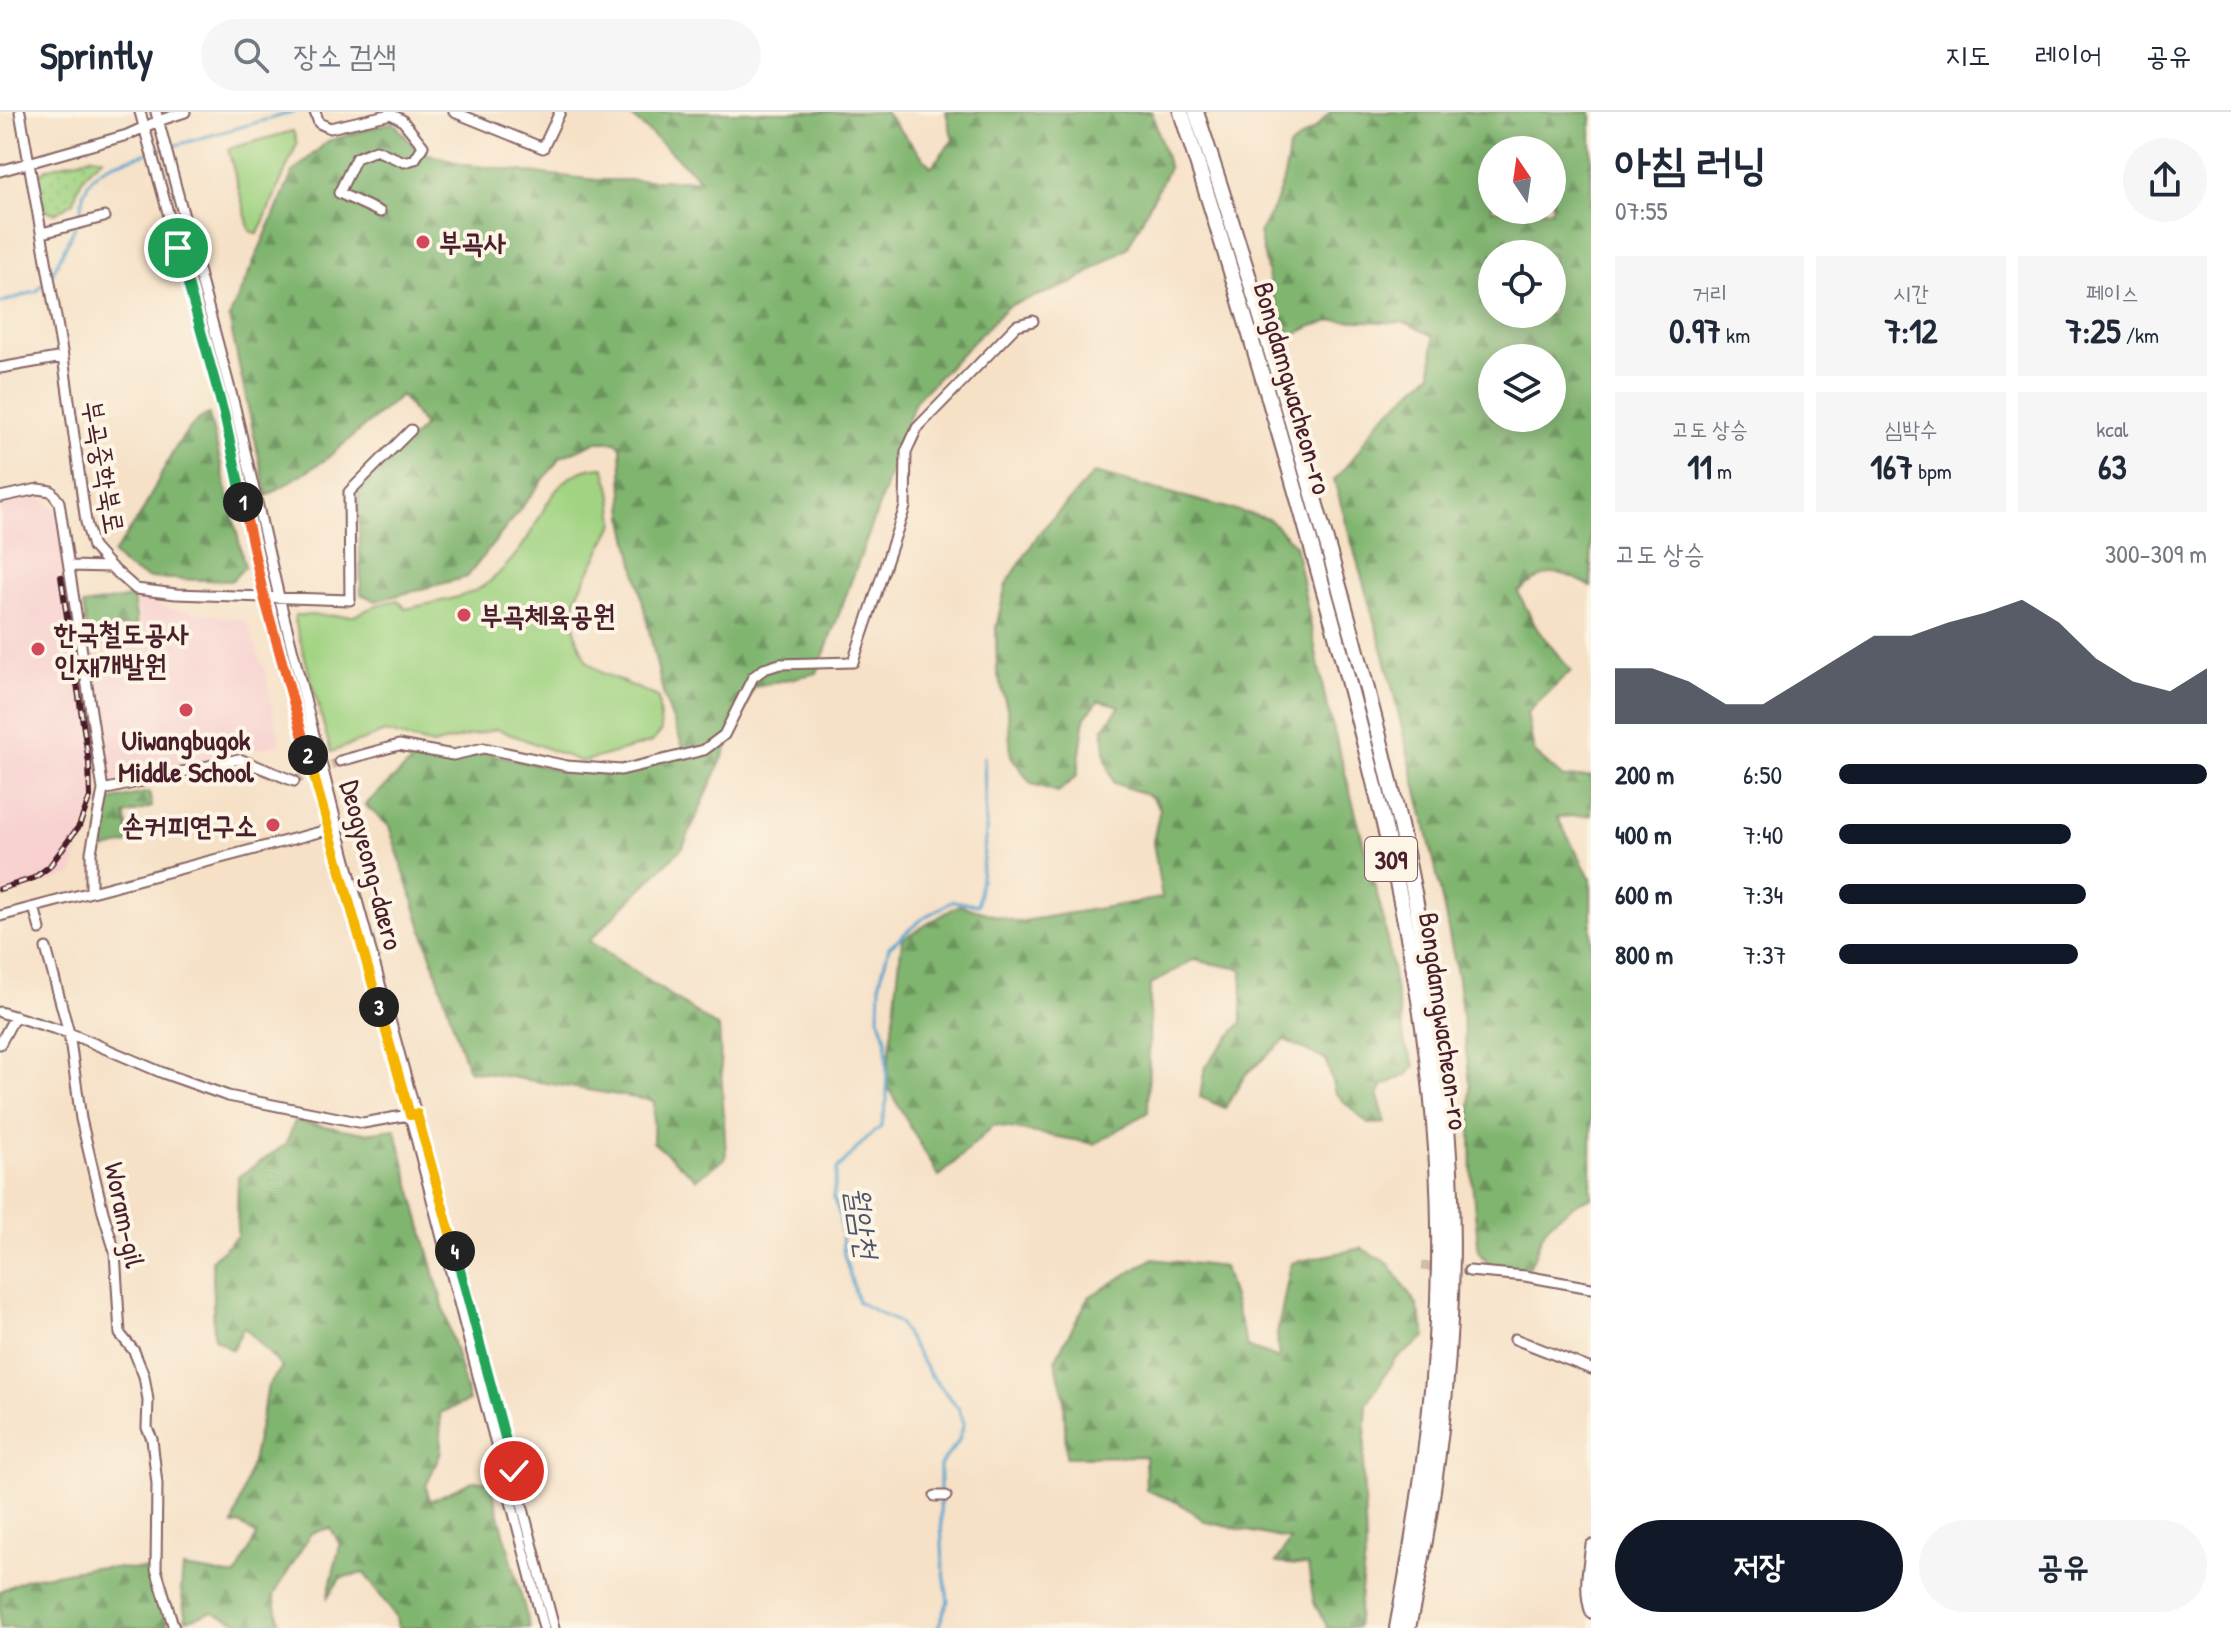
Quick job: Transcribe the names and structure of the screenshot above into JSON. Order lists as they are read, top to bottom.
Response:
{
  "streets": {
    "highway": ["Bongdamgwacheon-ro", "309"],
    "street": ["부곡중학북로", "Deogyeong-daero", "Woram-gil"]
  },
  "crossings": [
    ["부곡중학북로", "Deogyeong-daero"]
  ],
  "water": ["월암천"],
  "places": [
    "부곡사",
    "부곡체육공원",
    "한국철도공사 인재개발원",
    "Uiwangbugok Middle School",
    "손커피연구소"
  ],
  "north": "top",
  "page": {
    "header": "Sprintly",
    "search": "장소 검색",
    "nav": ["지도", "레이어", "공유"],
    "heading": ["아침 러닝", "07:55"],
    "stats": [
      ["거리", "0.97 km"],
      ["시간", "7:12"],
      ["페이스", "7:25 /km"],
      ["고도 상승", "11 m"],
      ["심박수", "167 bpm"],
      ["kcal", "63"]
    ],
    "pins": [
      "1",
      "2",
      "3",
      "4"
    ],
    "chart": ["고도 상승", "300–309 m"],
    "list": [
      {
        "name": "200 m",
        "note": "6:50"
      },
      {
        "name": "400 m",
        "note": "7:40"
      },
      {
        "name": "600 m",
        "note": "7:34"
      },
      {
        "name": "800 m",
        "note": "7:37"
      }
    ],
    "buttons": ["저장", "공유"]
  }
}
